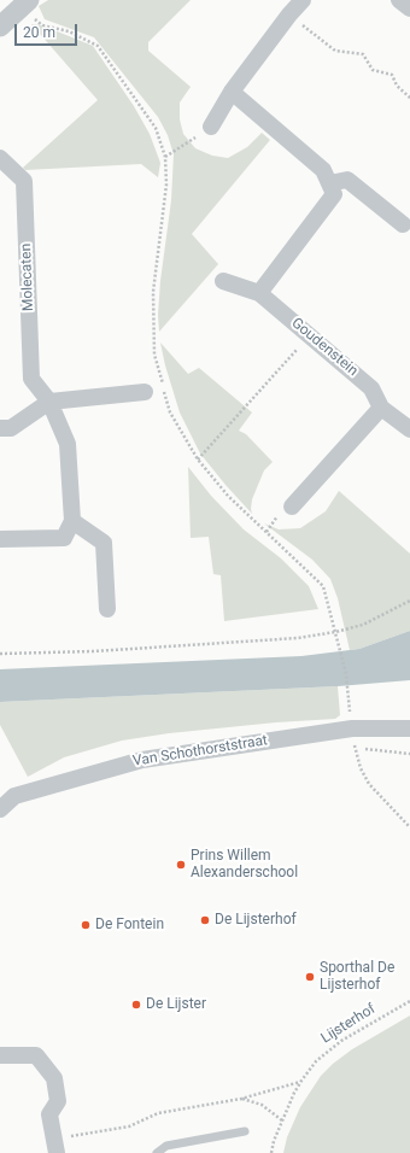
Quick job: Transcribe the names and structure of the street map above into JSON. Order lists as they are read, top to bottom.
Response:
{
  "streets": {
    "street": ["Molecaten", "Goudenstein", "Van Schothorststraat"],
    "path": ["Lijsterhof"]
  },
  "places": [
    "Prins Willem Alexanderschool",
    "De Lijsterhof",
    "De Fontein",
    "Sporthal De Lijsterhof",
    "De Lijster"
  ],
  "scale_bar": "20 m"
}
